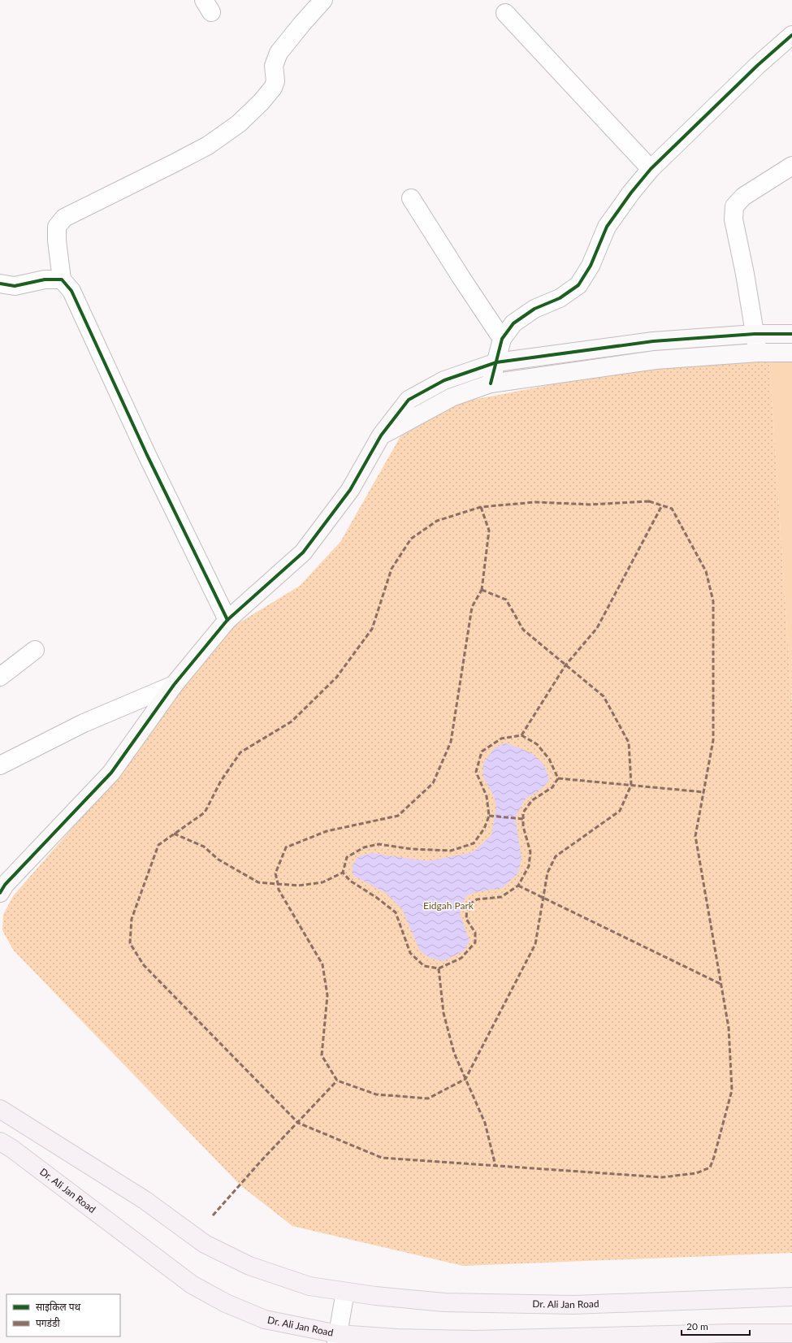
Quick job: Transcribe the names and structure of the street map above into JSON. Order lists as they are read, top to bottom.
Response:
{
  "streets": {
    "main road": ["Dr. Ali Jan Road"]
  },
  "parks": ["Eidgah Park"],
  "legend": ["साइकिल पथ", "पगडंडी"],
  "scale_bar": "20 m"
}
